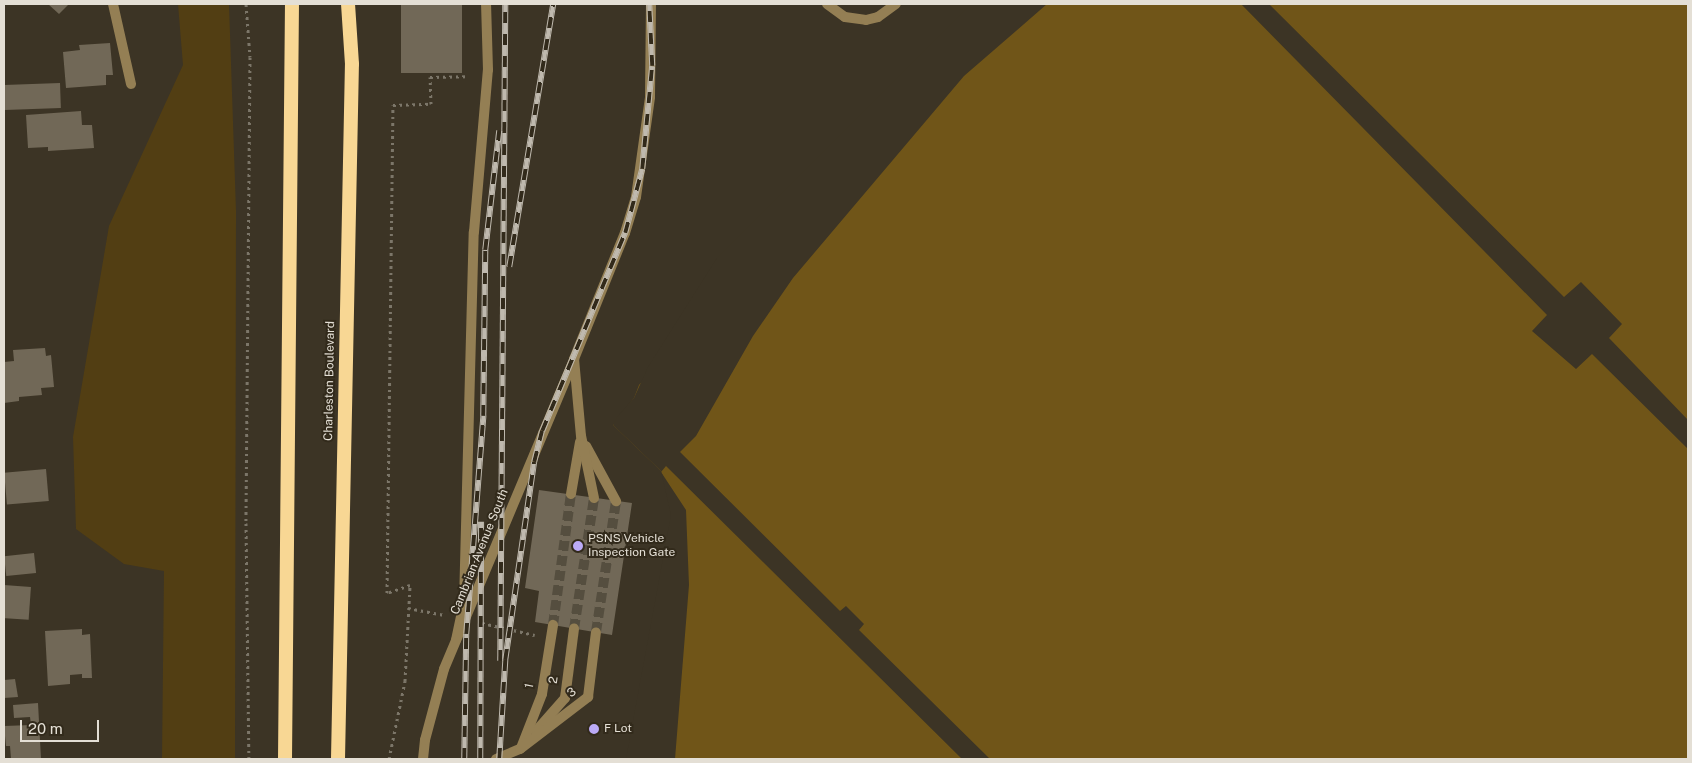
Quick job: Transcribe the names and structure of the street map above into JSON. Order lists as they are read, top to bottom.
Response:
{
  "streets": {
    "highway": ["Charleston Boulevard"],
    "street": [
      "Cambrian Avenue South",
      "2",
      "1",
      "3"
    ]
  },
  "crossings": [
    ["2", "1"],
    ["2", "3"],
    ["1", "3"]
  ],
  "places": ["PSNS Vehicle Inspection Gate", "F Lot"],
  "scale_bar": "20 m"
}
